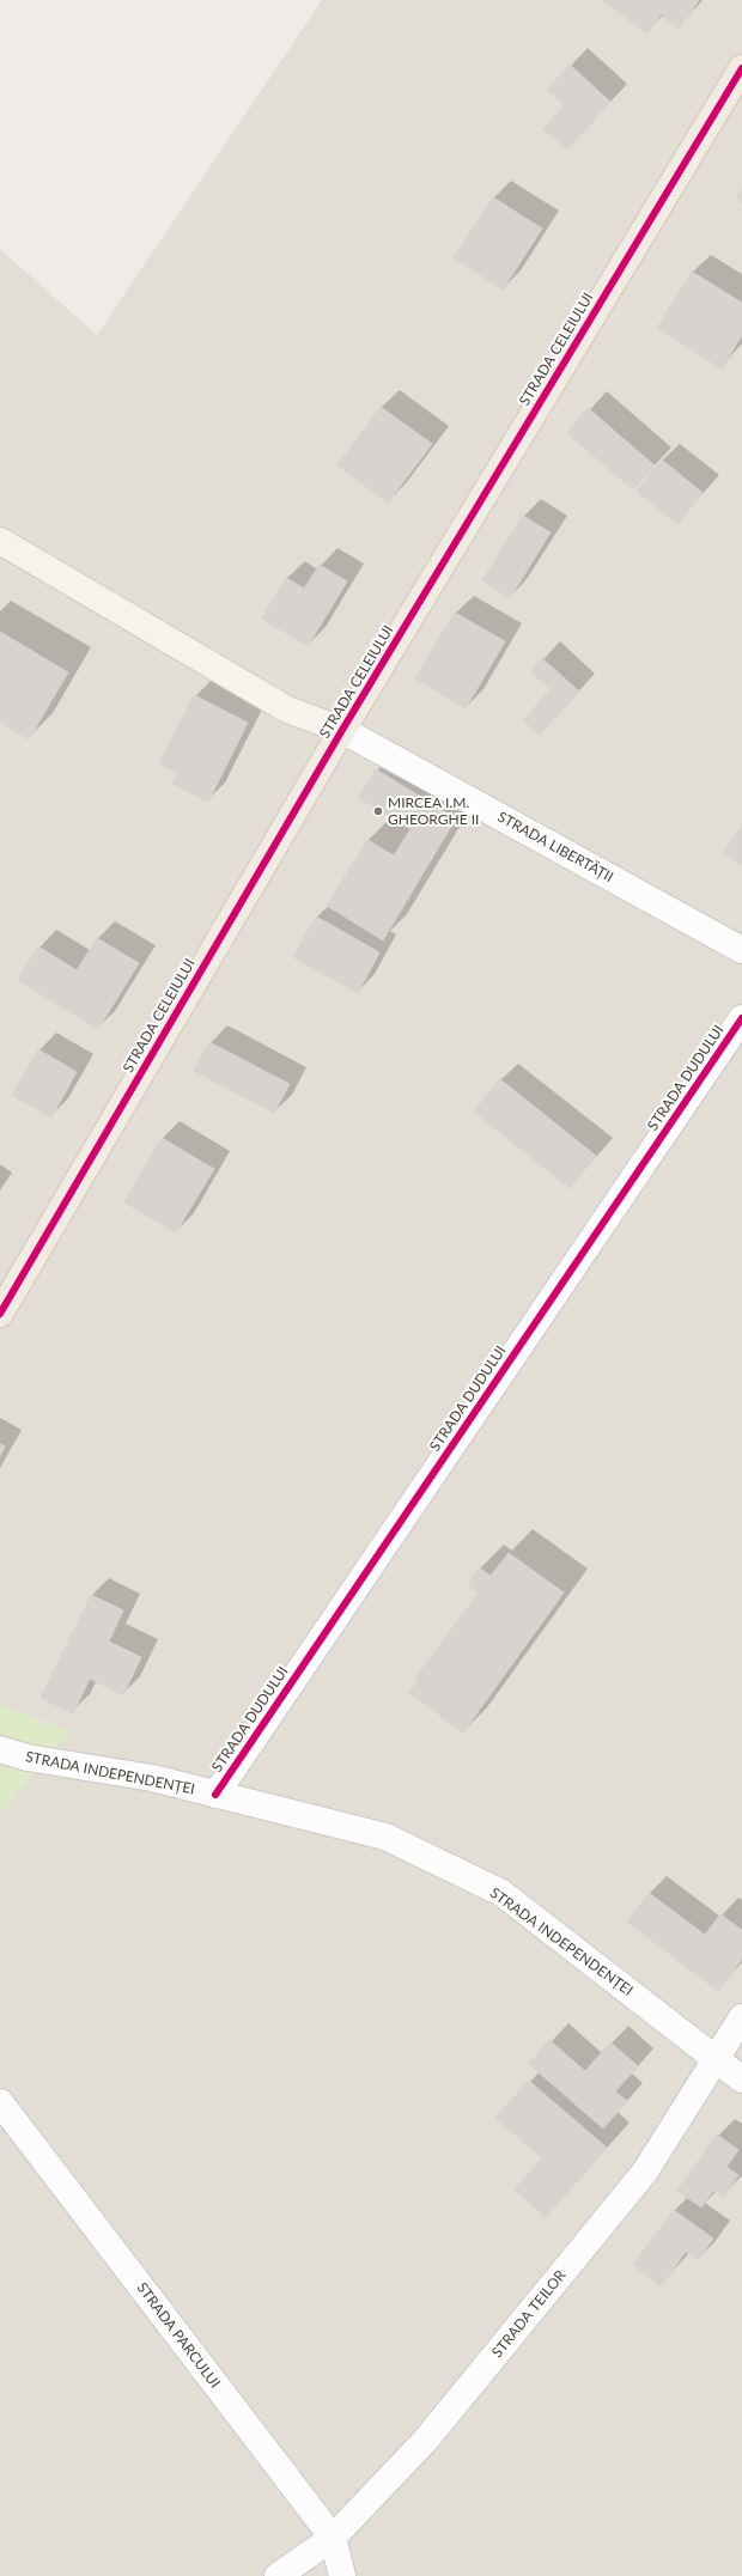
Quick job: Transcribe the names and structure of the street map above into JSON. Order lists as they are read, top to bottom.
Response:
{
  "streets": {
    "main road": ["STRADA CELEIULUI"],
    "street": [
      "STRADA LIBERTĂȚII",
      "STRADA DUDULUI",
      "STRADA INDEPENDENȚEI",
      "STRADA TEILOR",
      "STRADA PARCULUI"
    ]
  },
  "crossings": [
    ["STRADA CELEIULUI", "STRADA LIBERTĂȚII"],
    ["STRADA DUDULUI", "STRADA INDEPENDENȚEI"],
    ["STRADA INDEPENDENȚEI", "STRADA TEILOR"],
    ["STRADA TEILOR", "STRADA PARCULUI"]
  ],
  "places": ["MIRCEA I.M. GHEORGHE II"]
}
